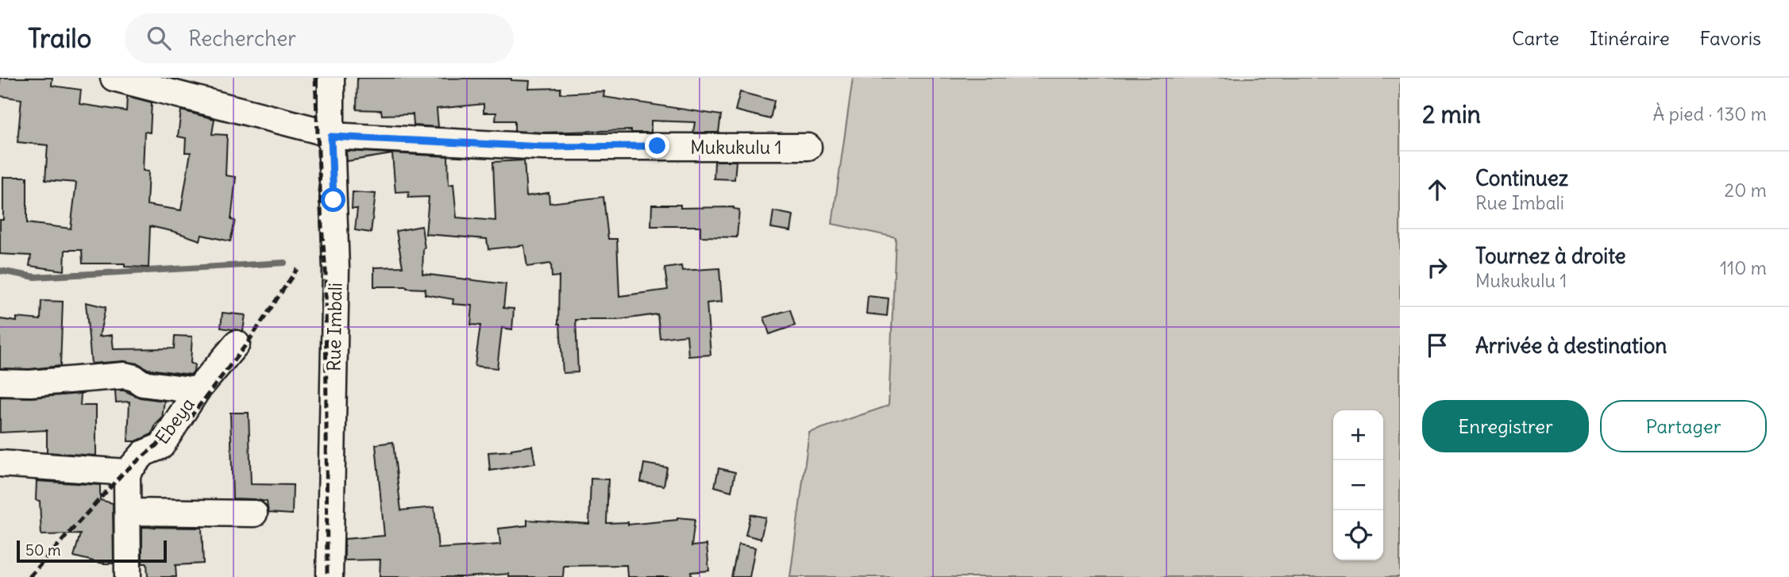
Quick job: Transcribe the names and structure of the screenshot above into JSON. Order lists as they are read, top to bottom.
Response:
{
  "streets": {
    "street": ["Mukukulu 1", "Rue Imbali", "Ebeya"]
  },
  "crossings": [
    ["Mukukulu 1", "Rue Imbali"]
  ],
  "scale_bar": "50 m",
  "page": {
    "header": "Trailo",
    "search": "Rechercher",
    "nav": ["Carte", "Itinéraire", "Favoris"],
    "heading": ["2 min", "À pied · 130 m"],
    "list": [
      ["Continuez", "Rue Imbali", "20 m"],
      ["Tournez à droite", "Mukukulu 1", "110 m"],
      "Arrivée à destination"
    ],
    "buttons": ["Enregistrer", "Partager"],
    "map_buttons": ["+", "−"],
    "scale": "50 m"
  }
}
